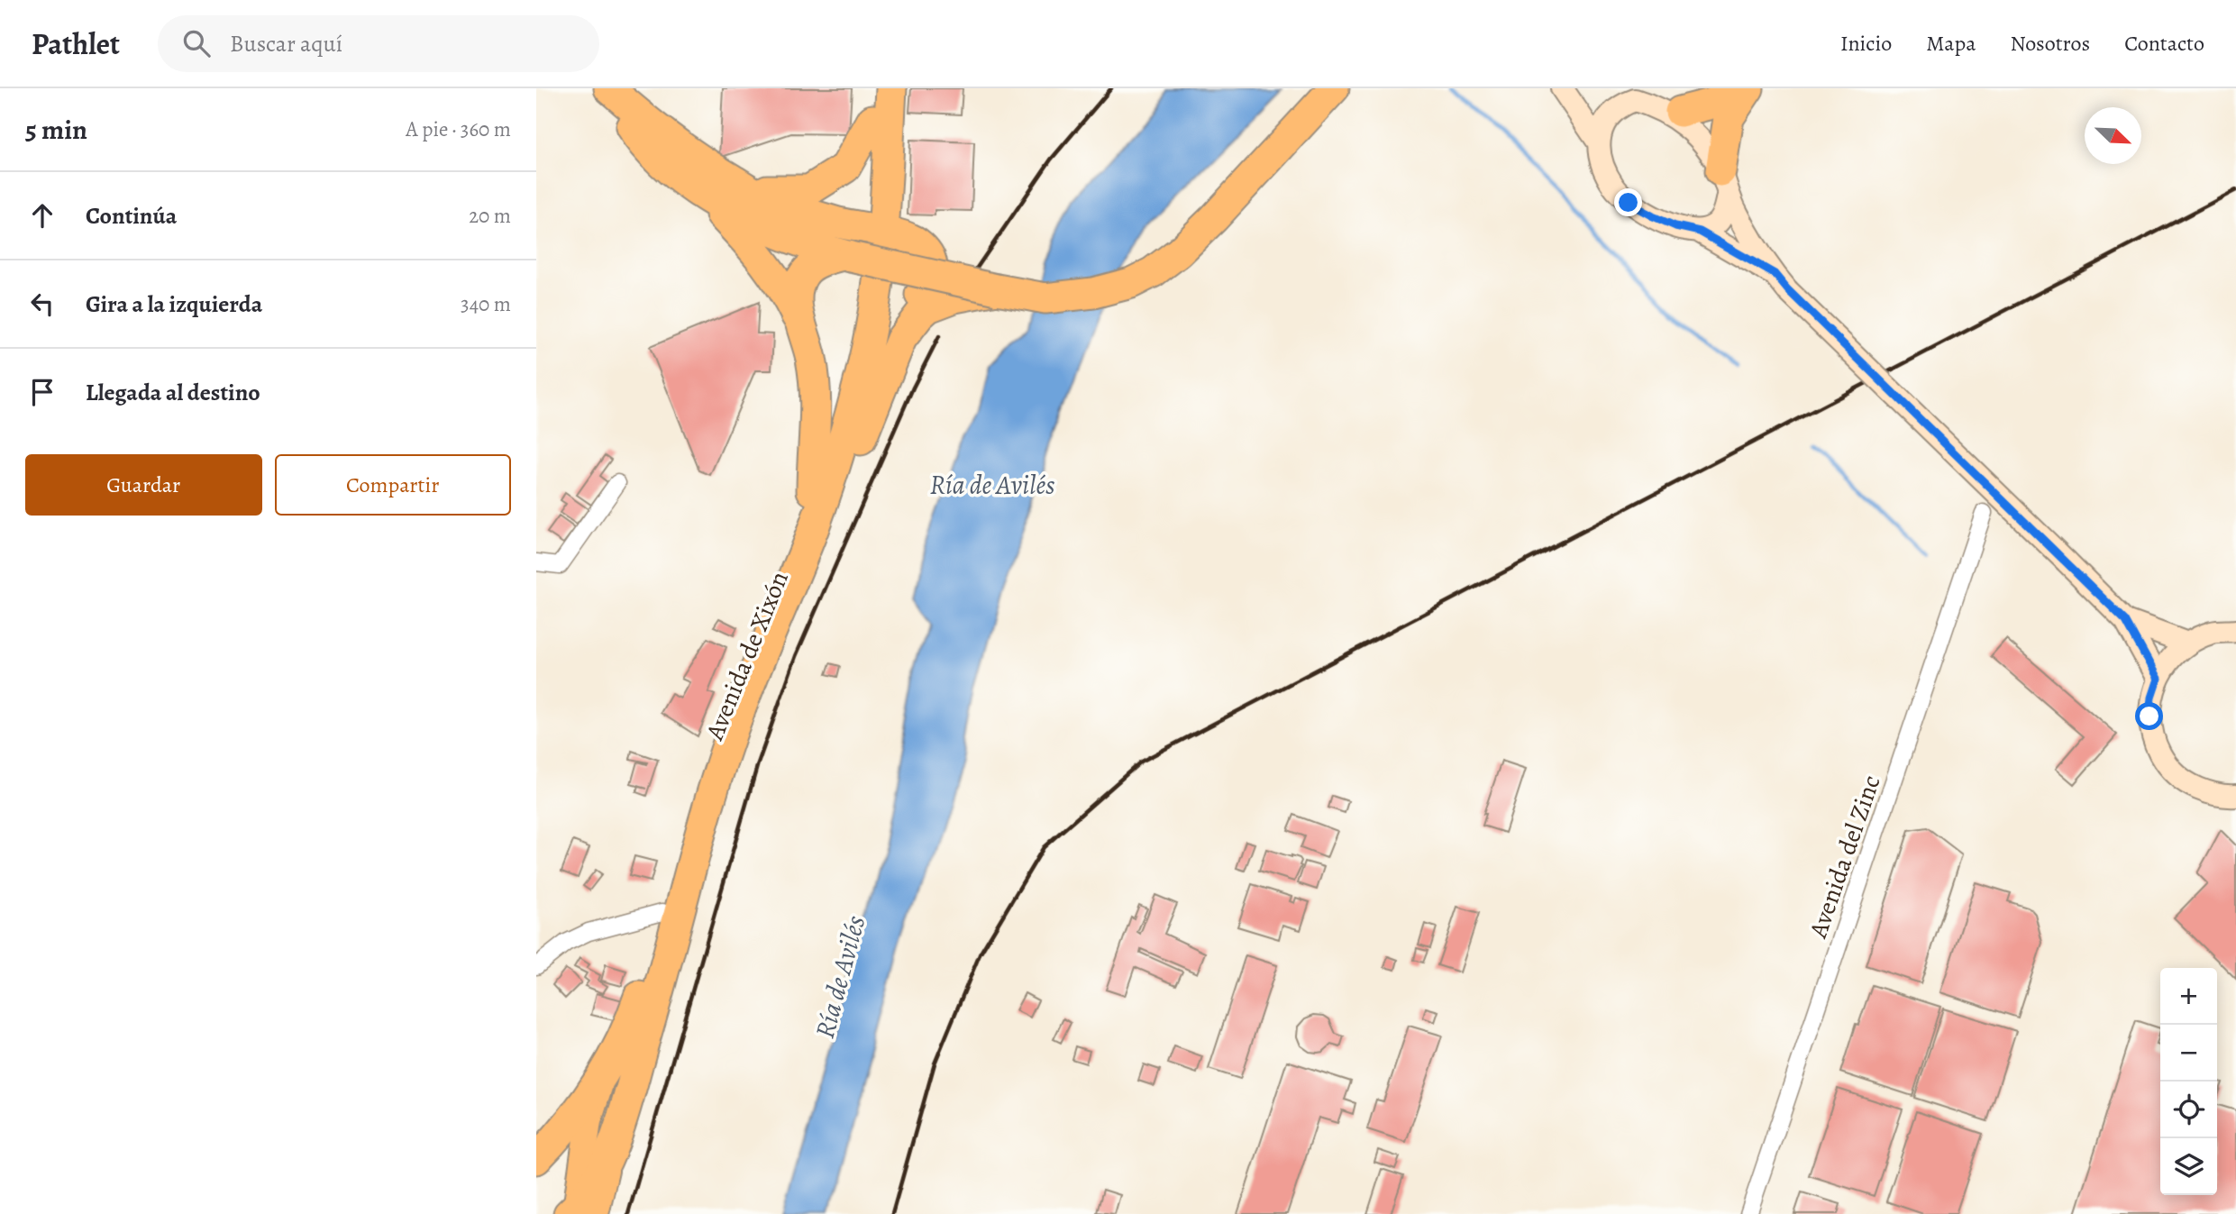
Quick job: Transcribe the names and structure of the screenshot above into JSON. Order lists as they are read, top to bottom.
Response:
{
  "streets": {
    "highway": ["Avenida de Xixón"],
    "street": ["Avenida del Zinc"]
  },
  "water": ["Ría de Avilés"],
  "north": "bottom right",
  "page": {
    "header": "Pathlet",
    "search": "Buscar aquí",
    "nav": [
      "Inicio",
      "Mapa",
      "Nosotros",
      "Contacto"
    ],
    "heading": ["5 min", "A pie · 360 m"],
    "list": [
      ["Continúa", "20 m"],
      ["Gira a la izquierda", "340 m"],
      "Llegada al destino"
    ],
    "buttons": ["Guardar", "Compartir"],
    "map_buttons": ["+", "−"]
  }
}
